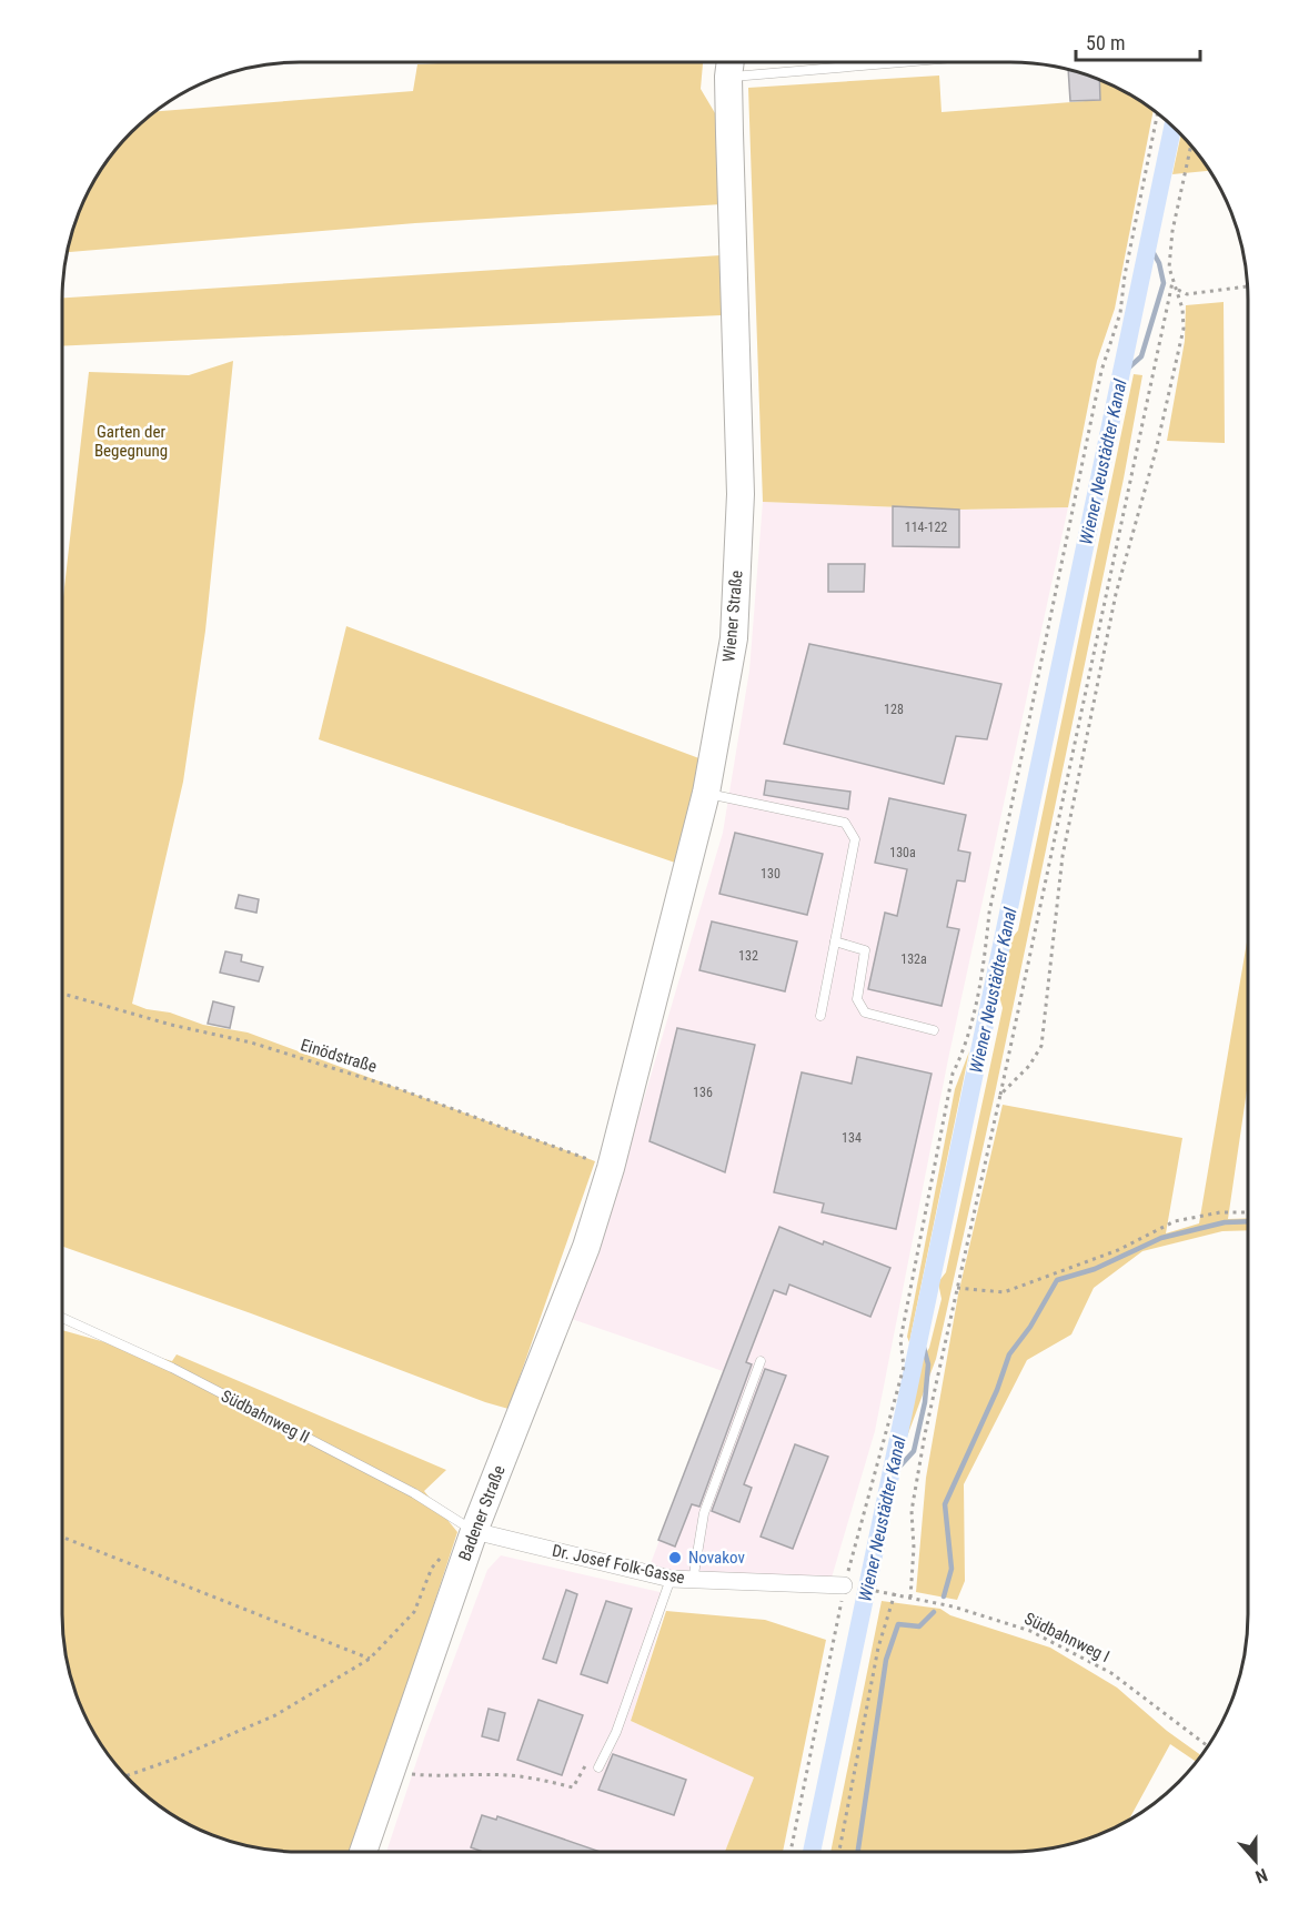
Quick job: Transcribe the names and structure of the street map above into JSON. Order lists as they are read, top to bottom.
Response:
{
  "streets": {
    "main road": ["Wiener Straße", "Badener Straße"],
    "street": ["Dr. Josef Folk-Gasse"],
    "lane": ["Südbahnweg II"],
    "path": ["Einödstraße", "Südbahnweg I"]
  },
  "crossings": [
    ["Wiener Straße", "Einödstraße"],
    ["Wiener Straße", "Badener Straße"],
    ["Einödstraße", "Badener Straße"],
    ["Südbahnweg II", "Badener Straße"],
    ["Südbahnweg II", "Dr. Josef Folk-Gasse"],
    ["Badener Straße", "Dr. Josef Folk-Gasse"],
    ["Dr. Josef Folk-Gasse", "Südbahnweg I"]
  ],
  "water": ["Wiener Neustädter Kanal"],
  "parks": ["Garten der Begegnung"],
  "places": ["Novakov"],
  "house_numbers": [
    "114-122",
    "128",
    "130a",
    "130",
    "132",
    "132a",
    "136",
    "134"
  ],
  "scale_bar": "50 m",
  "north": "bottom"
}
